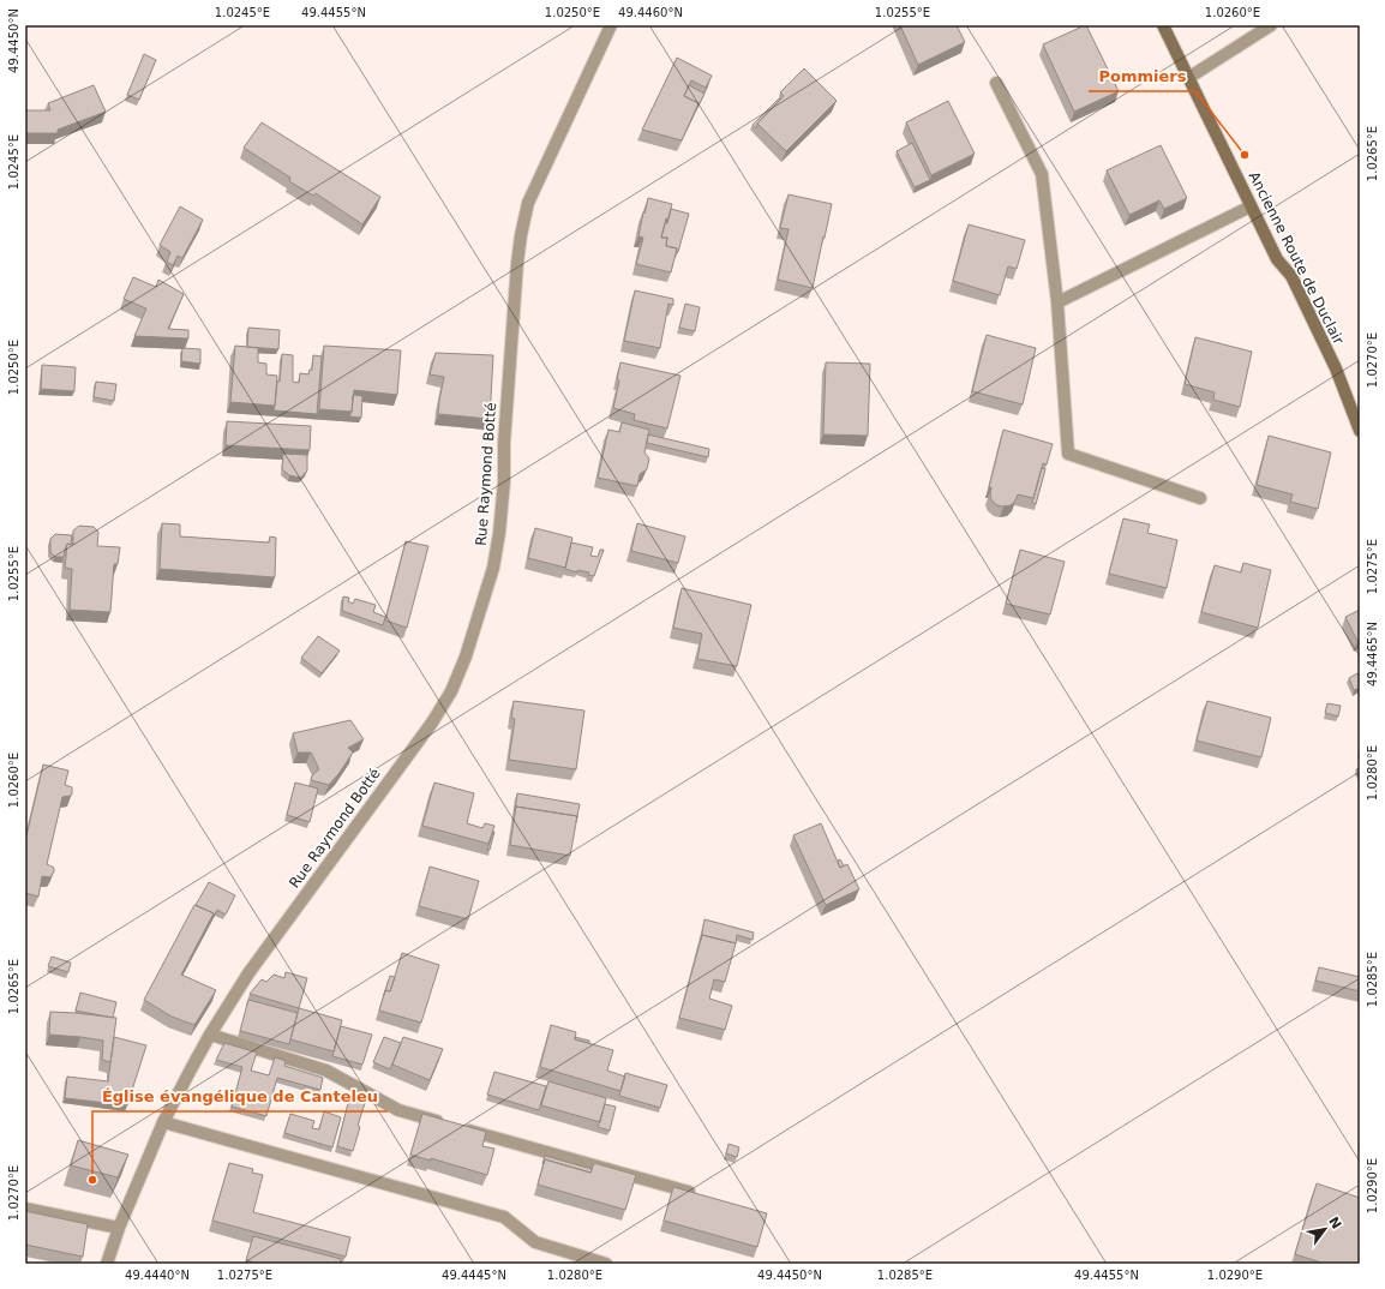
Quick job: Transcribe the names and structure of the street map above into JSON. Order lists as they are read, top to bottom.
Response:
{
  "streets": {
    "street": ["Ancienne Route de Duclair", "Rue Raymond Botté"]
  },
  "places": ["Pommiers", "Église évangélique de Canteleu"],
  "north": "top right",
  "coordinates": [
    "1.0245°E",
    "49.4455°N",
    "1.0250°E",
    "49.4460°N",
    "1.0255°E",
    "1.0260°E",
    "49.4450°N",
    "1.0265°E",
    "1.0270°E",
    "1.0275°E",
    "49.4465°N",
    "1.0280°E",
    "1.0285°E",
    "1.0290°E",
    "49.4440°N",
    "49.4445°N"
  ]
}
